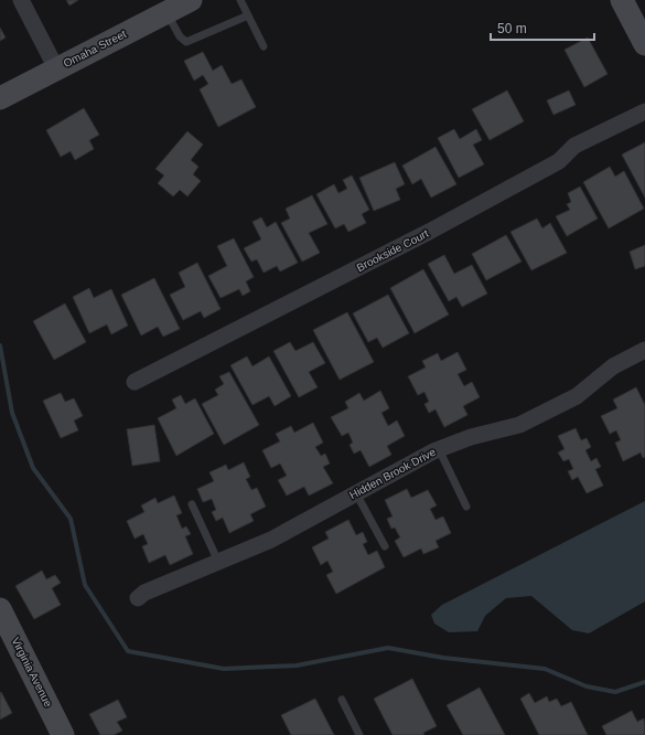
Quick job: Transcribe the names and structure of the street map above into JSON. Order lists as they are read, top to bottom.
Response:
{
  "streets": {
    "street": [
      "Omaha Street",
      "Brookside Court",
      "Hidden Brook Drive",
      "Virginia Avenue"
    ]
  },
  "scale_bar": "50 m"
}
